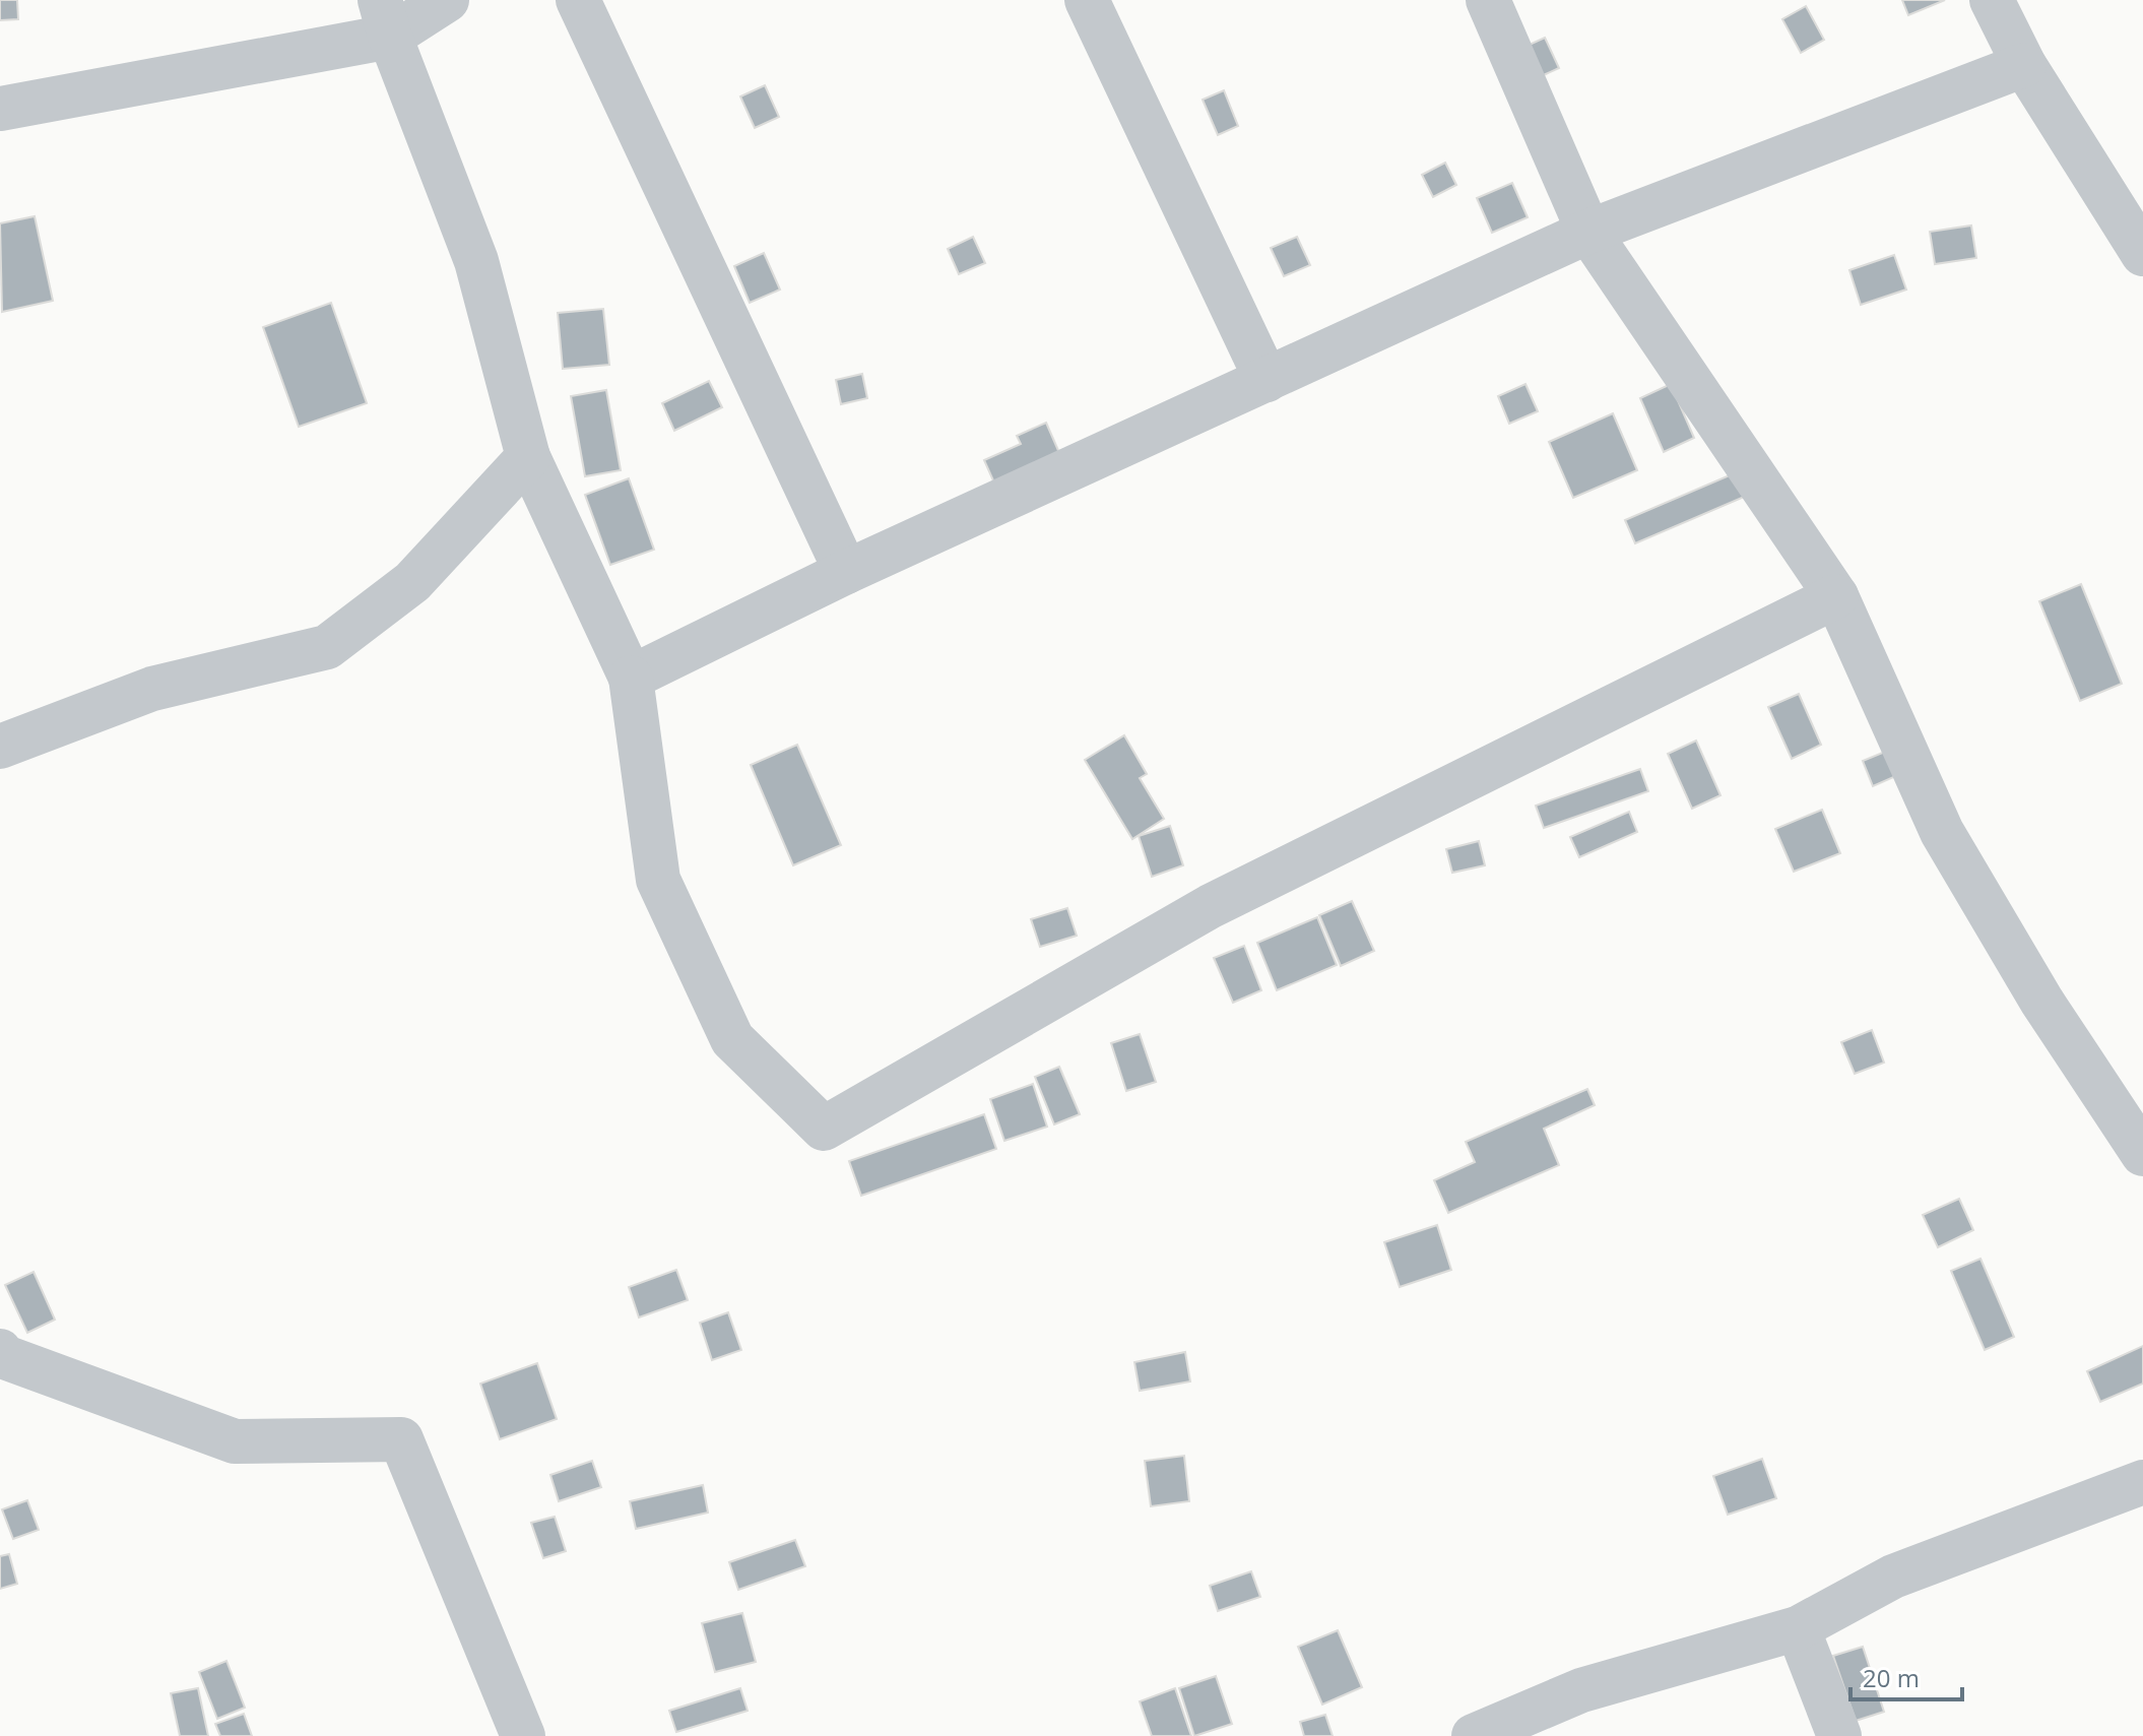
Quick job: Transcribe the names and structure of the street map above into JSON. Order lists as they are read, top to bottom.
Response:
{
  "scale_bar": "20 m"
}
